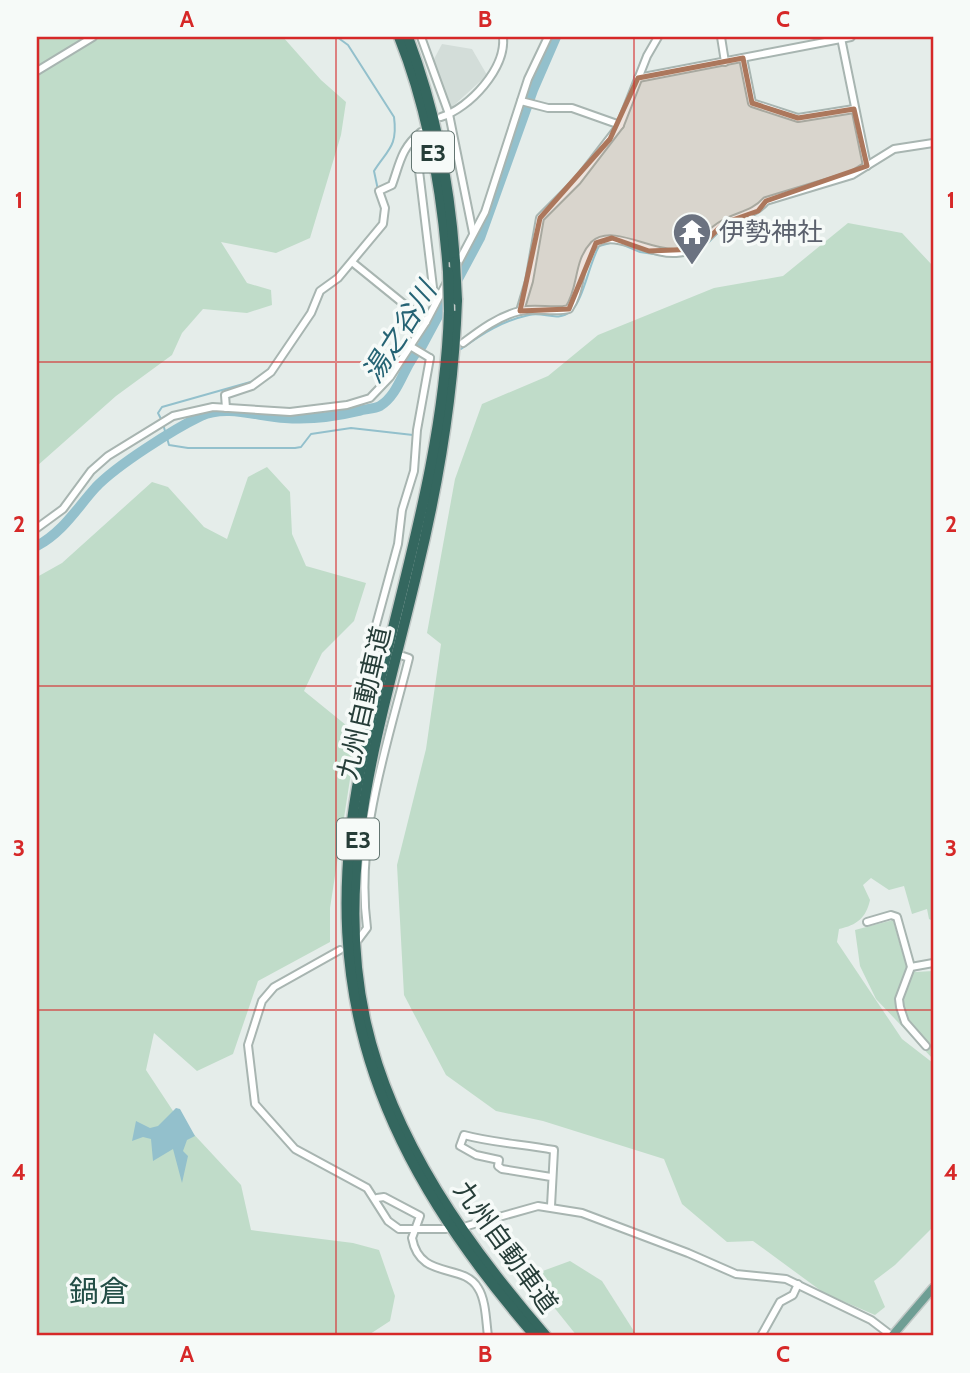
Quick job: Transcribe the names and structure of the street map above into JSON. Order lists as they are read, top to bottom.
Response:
{
  "streets": {
    "highway": ["E3", "九州自動車道"]
  },
  "districts": ["鍋倉"],
  "water": ["湯之谷川"],
  "places": {
    "temple": ["伊勢神社"]
  },
  "grid": {
    "columns": ["A", "B", "C"],
    "rows": [
      "1",
      "2",
      "3",
      "4"
    ]
  }
}
